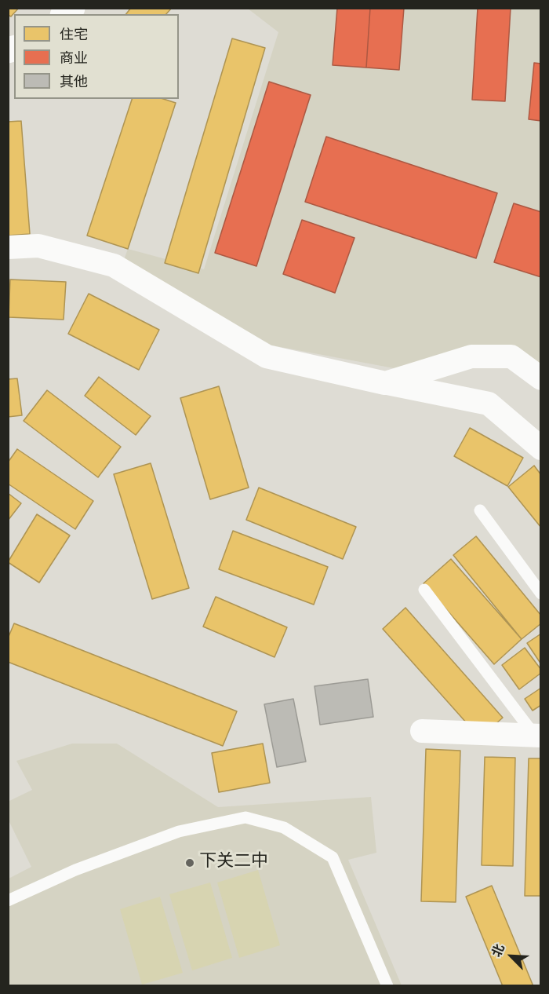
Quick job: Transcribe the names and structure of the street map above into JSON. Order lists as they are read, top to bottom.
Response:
{
  "places": ["下关二中"],
  "legend": ["住宅", "商业", "其他"],
  "north": "top left"
}
